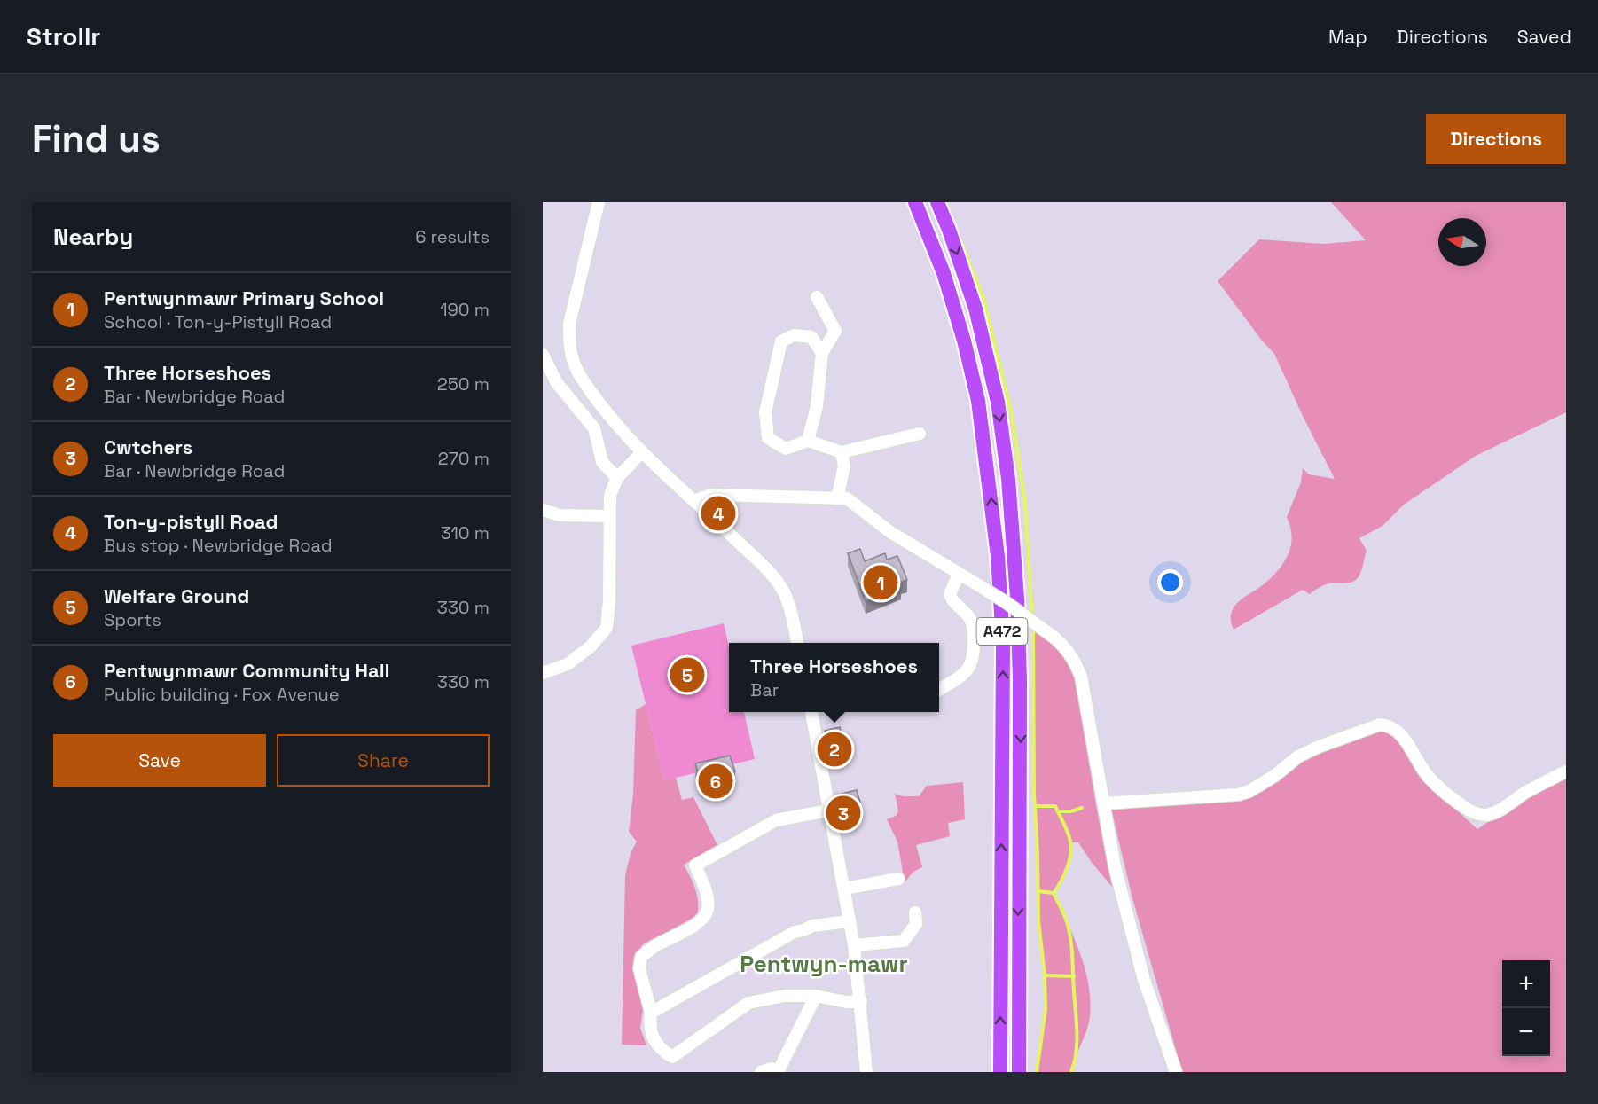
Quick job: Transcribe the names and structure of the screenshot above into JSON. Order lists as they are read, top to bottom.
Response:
{
  "streets": {
    "main road": ["A472"]
  },
  "districts": ["Pentwyn-mawr"],
  "north": "left",
  "page": {
    "header": "Strollr",
    "nav": ["Map", "Directions", "Saved"],
    "buttons": [
      "Directions",
      ["Save", "Share"]
    ],
    "title": "Find us",
    "heading": ["Nearby", "6 results"],
    "list": [
      {
        "mark": "1",
        "name": "Pentwynmawr Primary School",
        "note": "School · Ton-y-Pistyll Road",
        "value": "190 m"
      },
      {
        "mark": "2",
        "name": "Three Horseshoes",
        "note": "Bar · Newbridge Road",
        "value": "250 m"
      },
      {
        "mark": "3",
        "name": "Cwtchers",
        "note": "Bar · Newbridge Road",
        "value": "270 m"
      },
      {
        "mark": "4",
        "name": "Ton-y-pistyll Road",
        "note": "Bus stop · Newbridge Road",
        "value": "310 m"
      },
      {
        "mark": "5",
        "name": "Welfare Ground",
        "note": "Sports",
        "value": "330 m"
      },
      {
        "mark": "6",
        "name": "Pentwynmawr Community Hall",
        "note": "Public building · Fox Avenue",
        "value": "330 m"
      }
    ],
    "pins": [
      "4",
      "1",
      "5",
      "2",
      "6",
      "3"
    ],
    "popup": ["Three Horseshoes", "Bar"],
    "map_buttons": ["+", "−"]
  }
}
